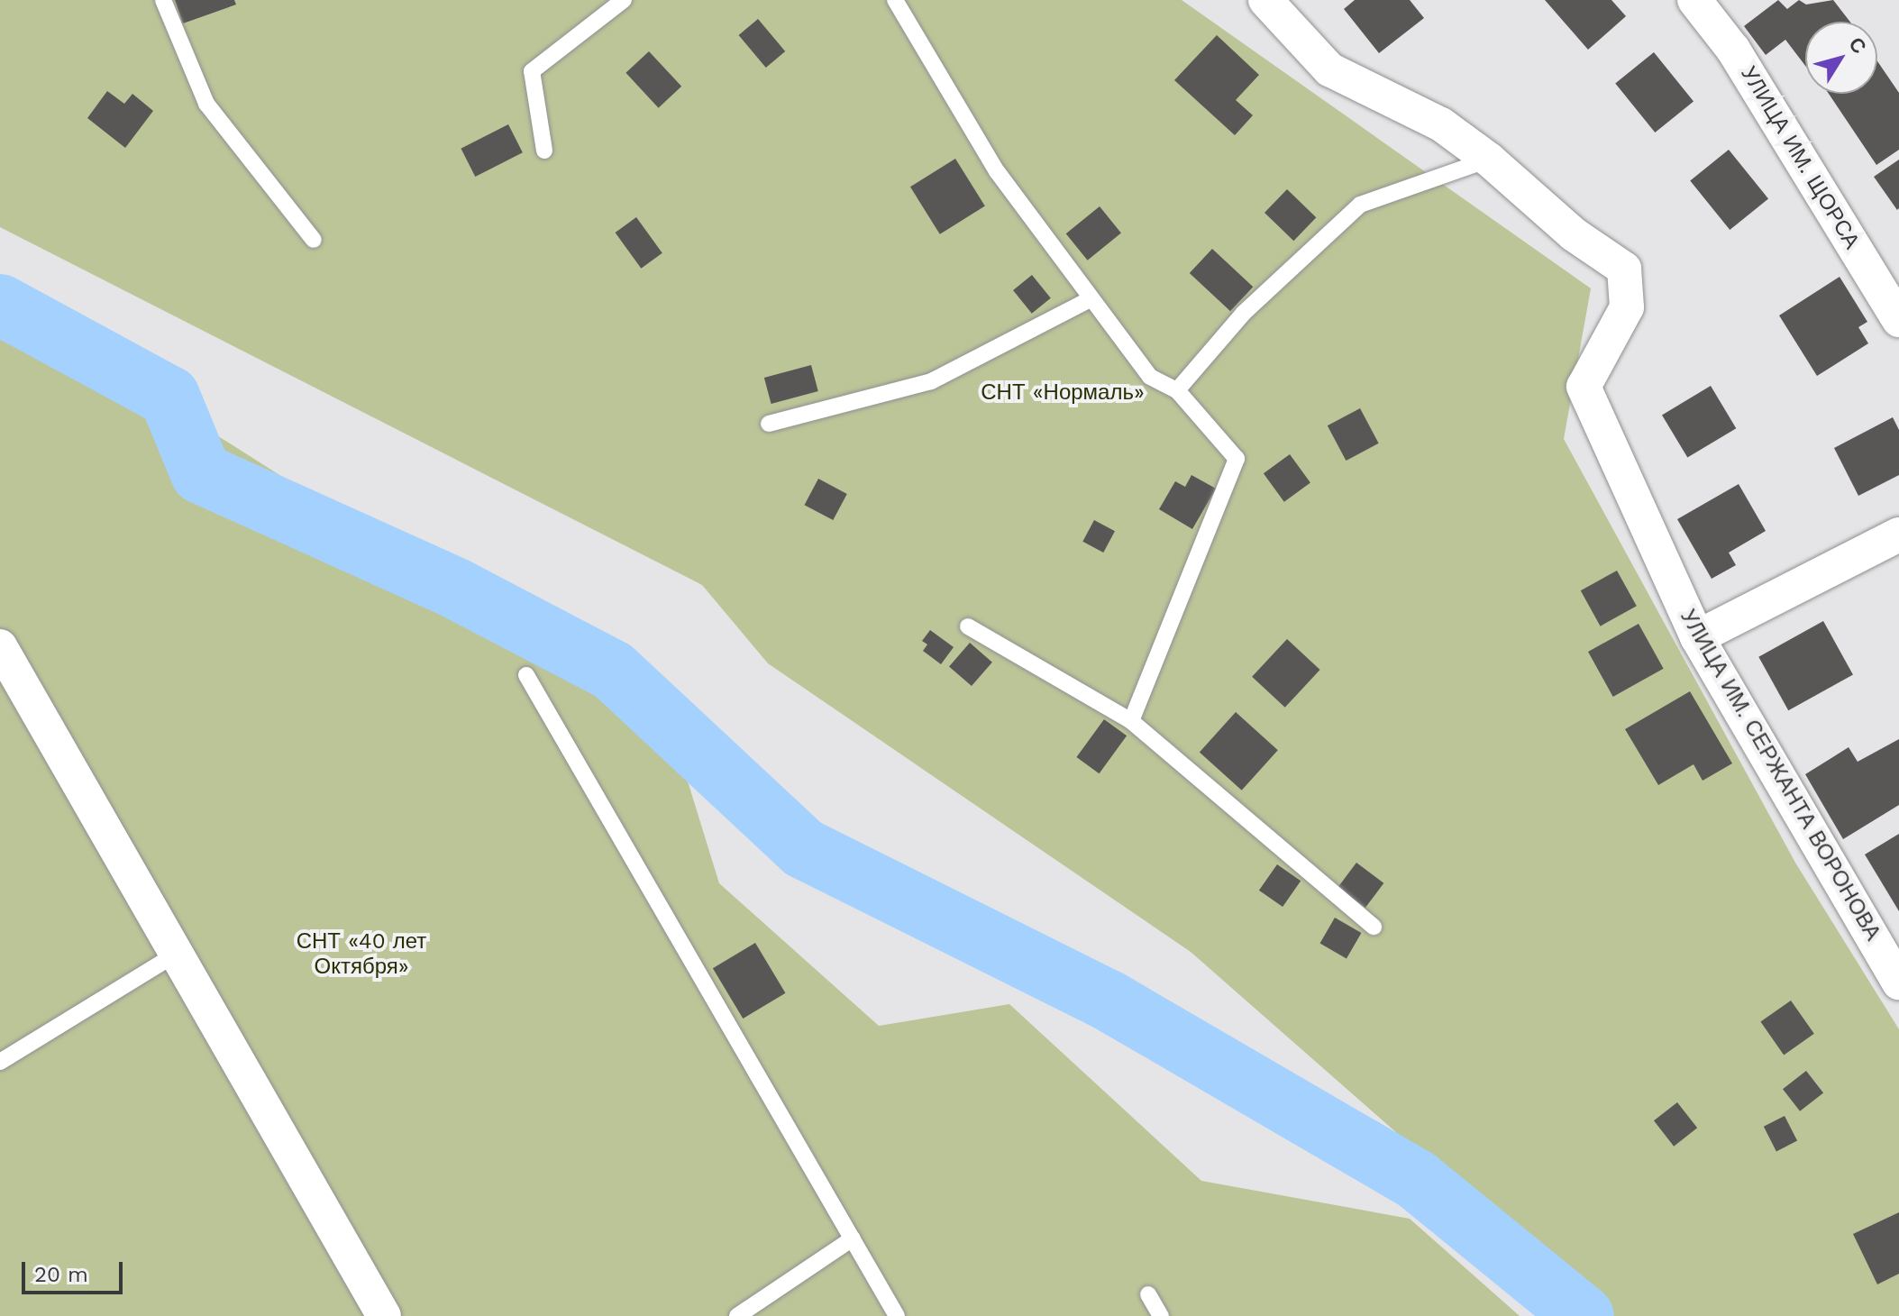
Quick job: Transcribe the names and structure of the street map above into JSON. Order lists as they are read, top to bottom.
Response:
{
  "streets": {
    "street": ["УЛИЦА ИМ. ЩОРСА", "УЛИЦА ИМ. СЕРЖАНТА ВОРОНОВА"]
  },
  "parks": ["СНТ «Нормаль»", "СНТ «40 лет Октября»"],
  "scale_bar": "20 m",
  "north": "top right"
}
